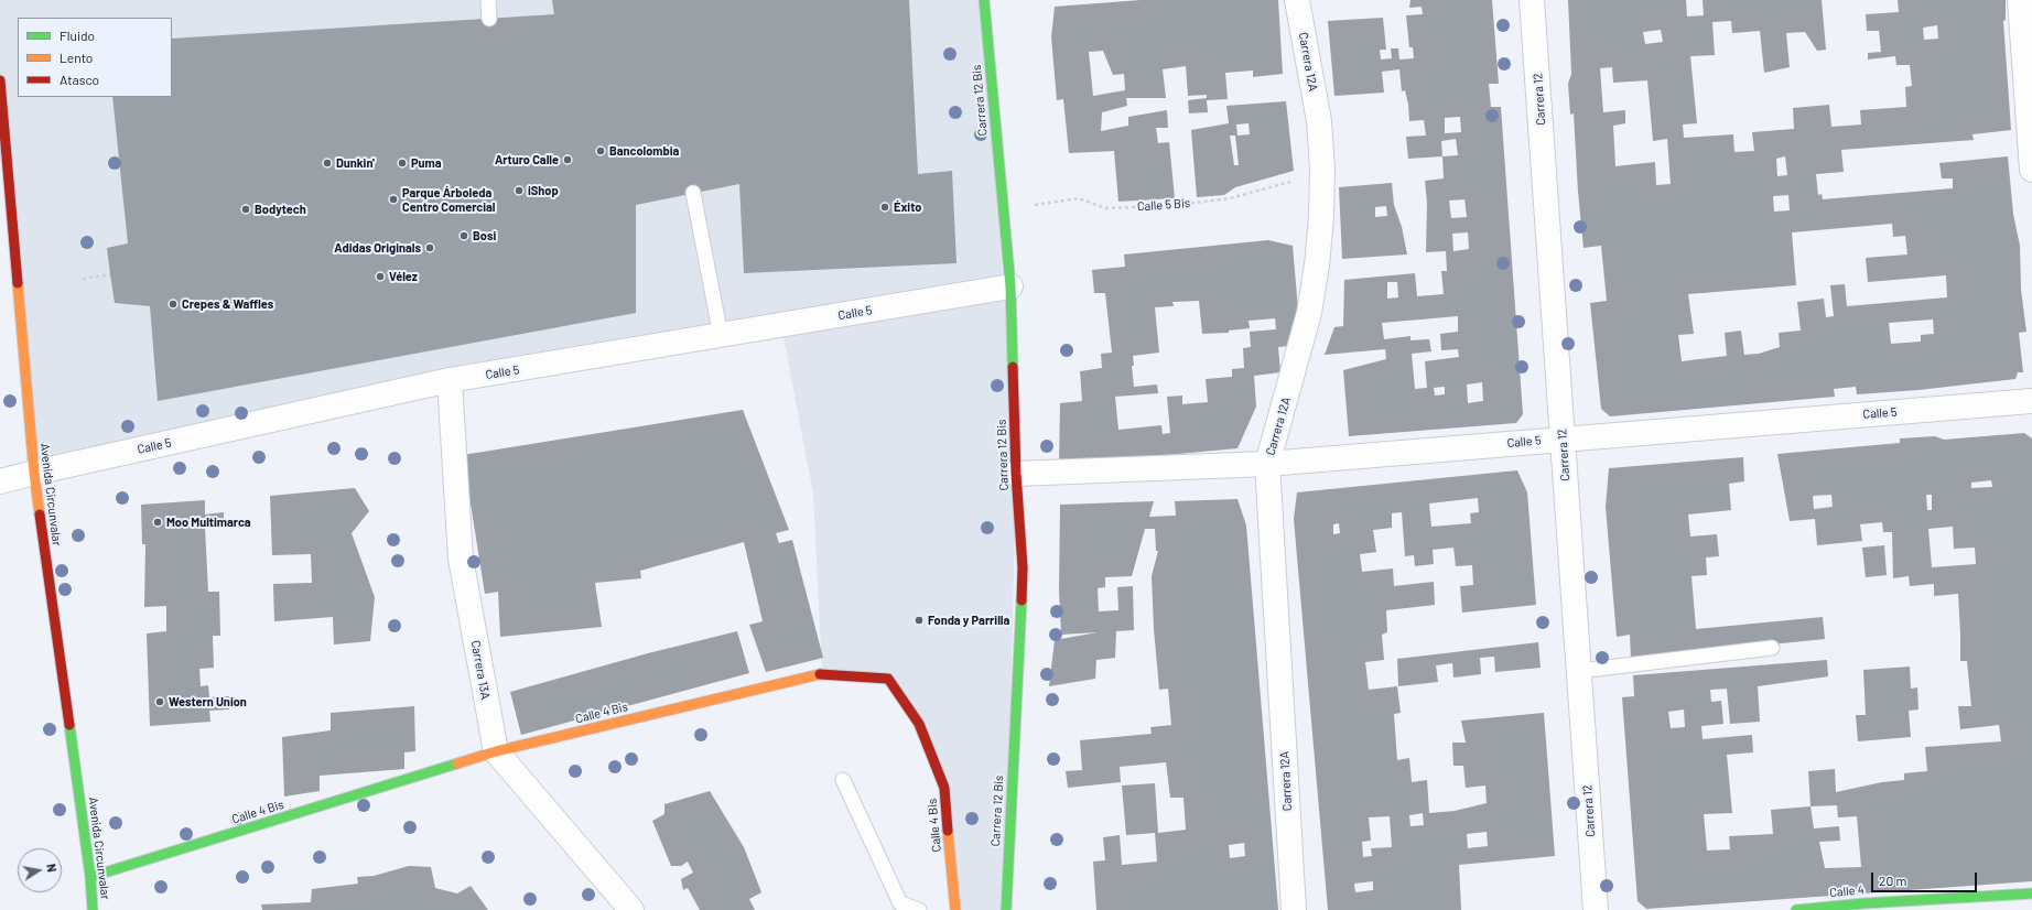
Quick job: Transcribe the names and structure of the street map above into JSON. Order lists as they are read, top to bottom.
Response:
{
  "streets": {
    "street": [
      "Carrera 12A",
      "Carrera 12",
      "Carrera 12 Bis",
      "Calle 5",
      "Avenida Circunvalar",
      "Carrera 13A",
      "Calle 4 Bis",
      "Calle 4"
    ],
    "path": ["Calle 5 Bis"]
  },
  "crossings": [
    ["Carrera 12A", "Calle 5 Bis"],
    ["Carrera 12A", "Calle 5"],
    ["Carrera 12", "Calle 5"],
    ["Carrera 12 Bis", "Calle 5 Bis"],
    ["Carrera 12 Bis", "Calle 5"],
    ["Calle 5", "Avenida Circunvalar"],
    ["Calle 5", "Carrera 13A"],
    ["Avenida Circunvalar", "Calle 4 Bis"],
    ["Carrera 13A", "Calle 4 Bis"]
  ],
  "places": [
    "Bancolombia",
    "Arturo Calle",
    "Dunkin'",
    "Puma",
    "iShop",
    "Parque Árboleda Centro Comercial",
    "Éxito",
    "Bodytech",
    "Bosi",
    "Adidas Originals",
    "Vélez",
    "Crepes & Waffles",
    "Moo Multimarca",
    "Fonda y Parrilla",
    "Western Union"
  ],
  "legend": ["Fluido", "Lento", "Atasco"],
  "scale_bar": "20 m",
  "north": "right"
}
